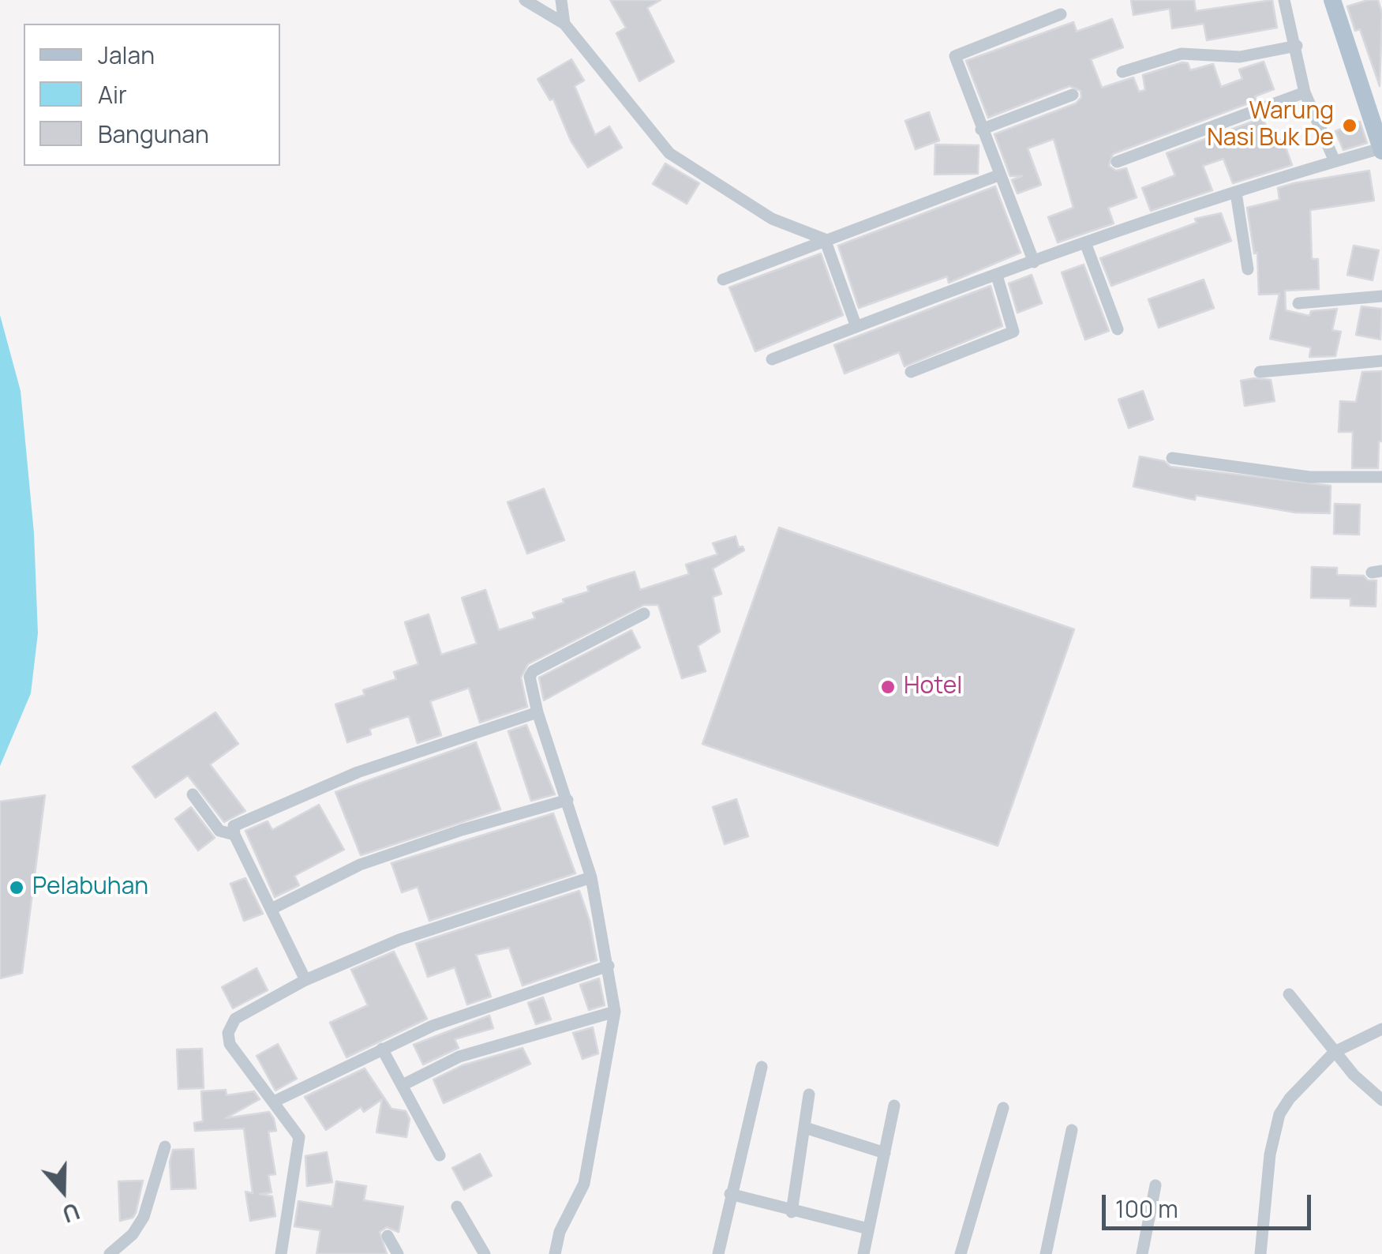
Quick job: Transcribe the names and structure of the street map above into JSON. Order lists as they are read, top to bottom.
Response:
{
  "places": ["Warung Nasi Buk De", "Hotel", "Pelabuhan"],
  "legend": ["Jalan", "Air", "Bangunan"],
  "scale_bar": "100 m",
  "north": "bottom"
}
